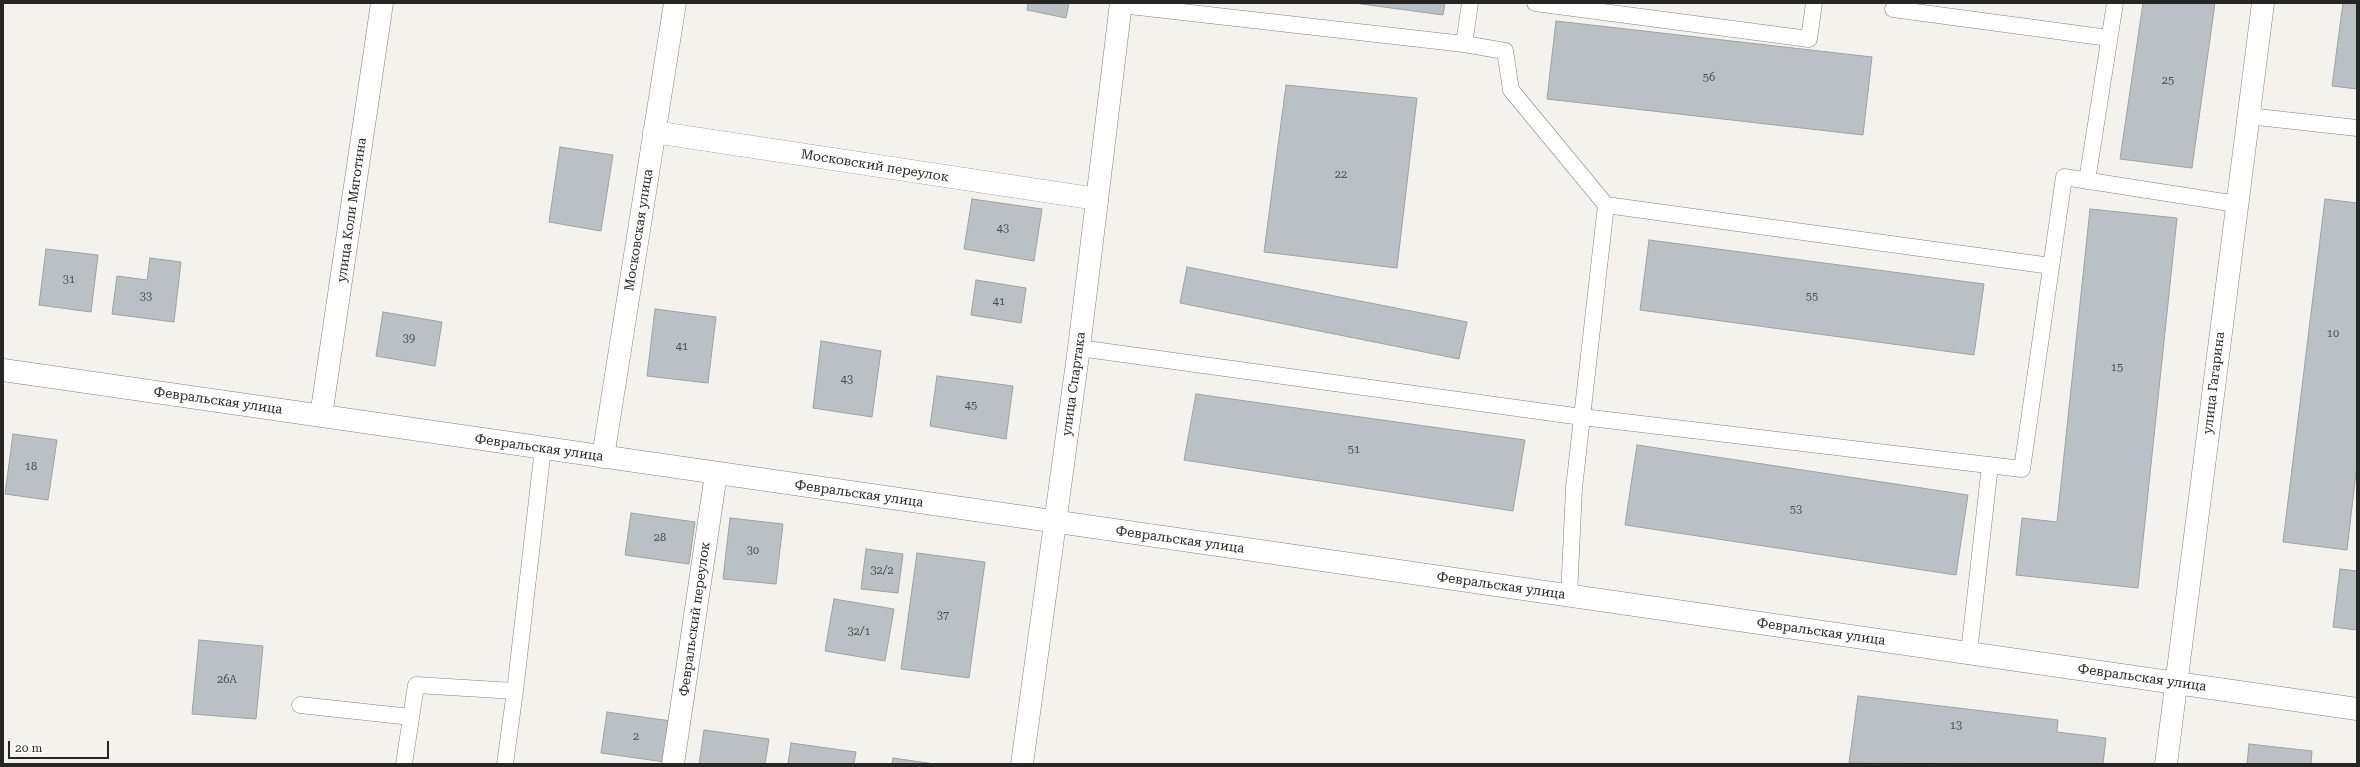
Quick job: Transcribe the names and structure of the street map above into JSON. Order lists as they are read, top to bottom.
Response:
{
  "streets": {
    "street": [
      "Московский переулок",
      "улица Коли Мяготина",
      "Московская улица",
      "улица Гагарина",
      "улица Спартака",
      "Февральская улица",
      "Февральский переулок"
    ]
  },
  "crossings": [
    ["Московский переулок", "Московская улица"],
    ["Московский переулок", "улица Спартака"],
    ["улица Коли Мяготина", "Февральская улица"],
    ["Московская улица", "Февральская улица"],
    ["улица Гагарина", "Февральская улица"],
    ["улица Спартака", "Февральская улица"],
    ["Февральская улица", "Февральский переулок"]
  ],
  "house_numbers": [
    "56",
    "25",
    "22",
    "43",
    "31",
    "33",
    "55",
    "41",
    "10",
    "39",
    "41",
    "15",
    "43",
    "45",
    "51",
    "18",
    "53",
    "28",
    "30",
    "32/2",
    "37",
    "32/1",
    "26А",
    "13",
    "2"
  ],
  "scale_bar": "20 m"
}
